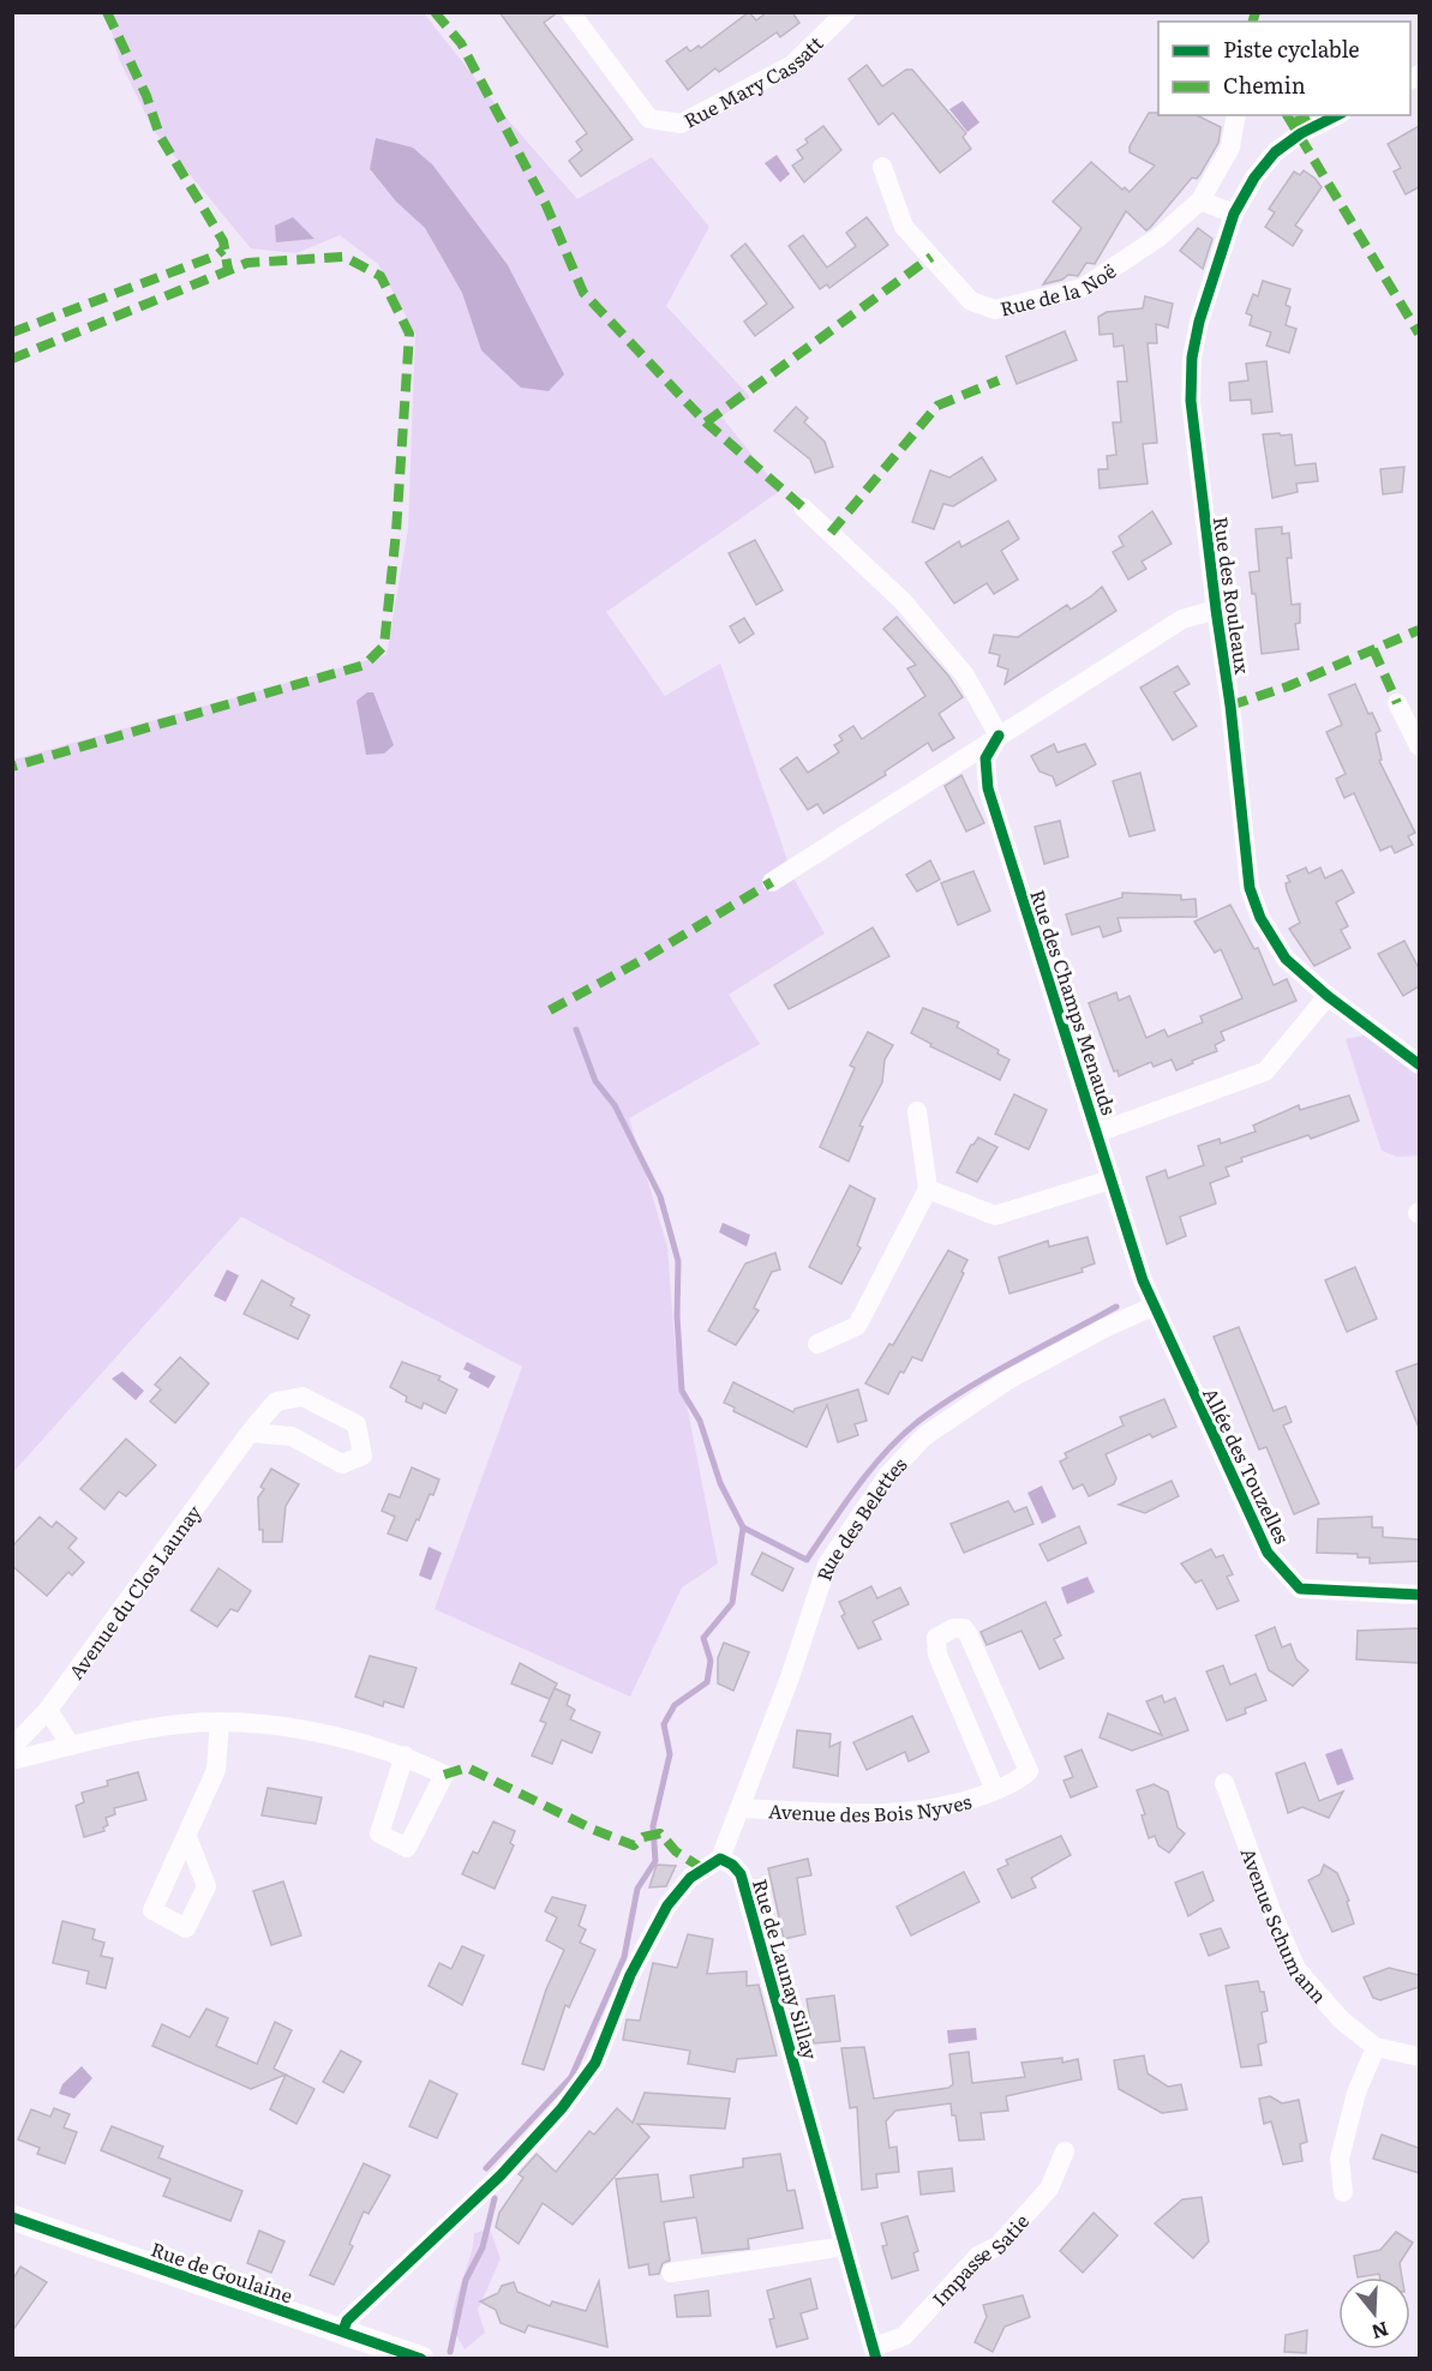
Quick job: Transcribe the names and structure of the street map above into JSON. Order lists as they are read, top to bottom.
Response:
{
  "streets": {
    "street": [
      "Rue Mary Cassatt",
      "Rue de la Noë",
      "Rue des Rouleaux",
      "Rue des Champs Menauds",
      "Allée des Touzelles",
      "Rue des Belettes",
      "Avenue du Clos Launay",
      "Avenue des Bois Nyves",
      "Avenue Schumann",
      "Rue de Launay Sillay",
      "Impasse Satie",
      "Rue de Goulaine"
    ]
  },
  "crossings": [
    ["Rue des Champs Menauds", "Allée des Touzelles"],
    ["Allée des Touzelles", "Rue des Belettes"],
    ["Rue des Belettes", "Avenue des Bois Nyves"],
    ["Rue des Belettes", "Rue de Launay Sillay"],
    ["Rue de Launay Sillay", "Impasse Satie"]
  ],
  "legend": ["Piste cyclable", "Chemin"],
  "north": "bottom"
}
